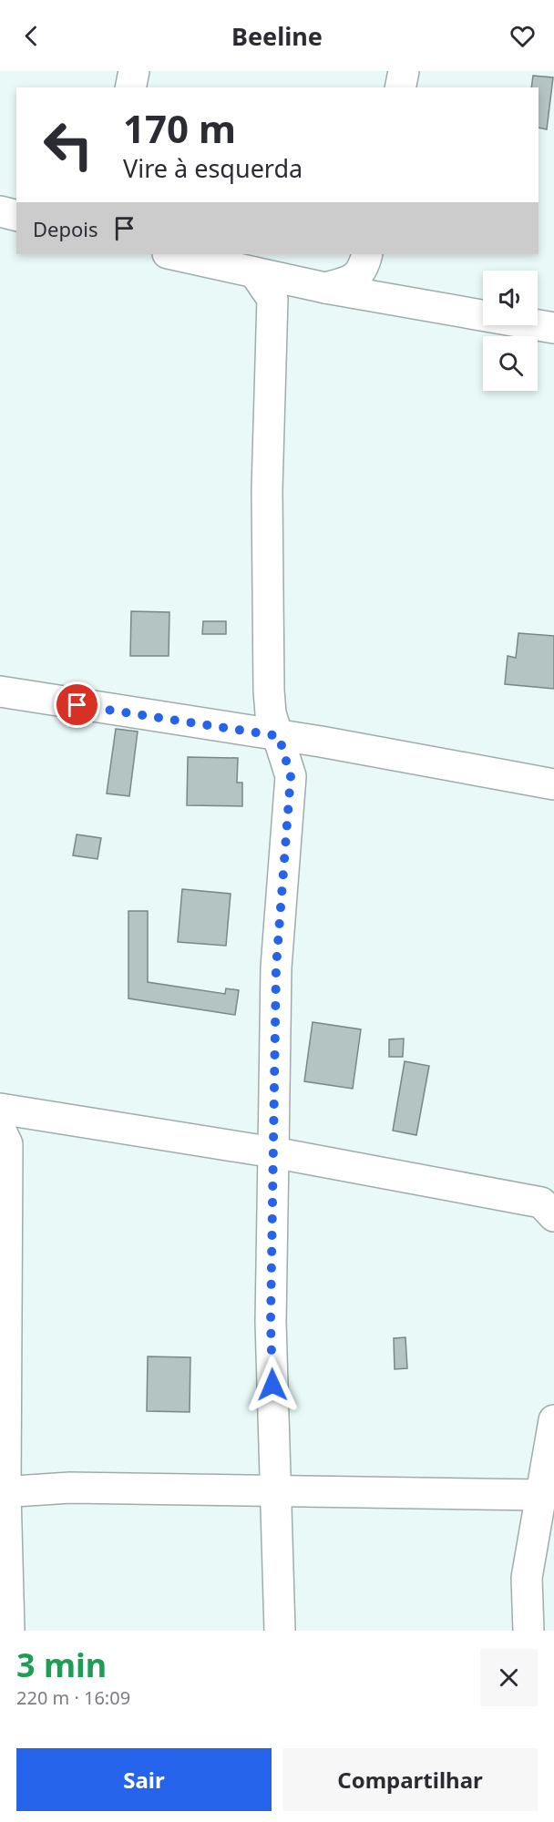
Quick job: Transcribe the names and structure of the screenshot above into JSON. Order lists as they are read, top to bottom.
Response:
{
  "page": {
    "header": "Beeline",
    "turn": ["170 m", "Vire à esquerda"],
    "then": "Depois",
    "heading": ["3 min", "220 m · 16:09"],
    "buttons": ["Sair", "Compartilhar"]
  }
}
